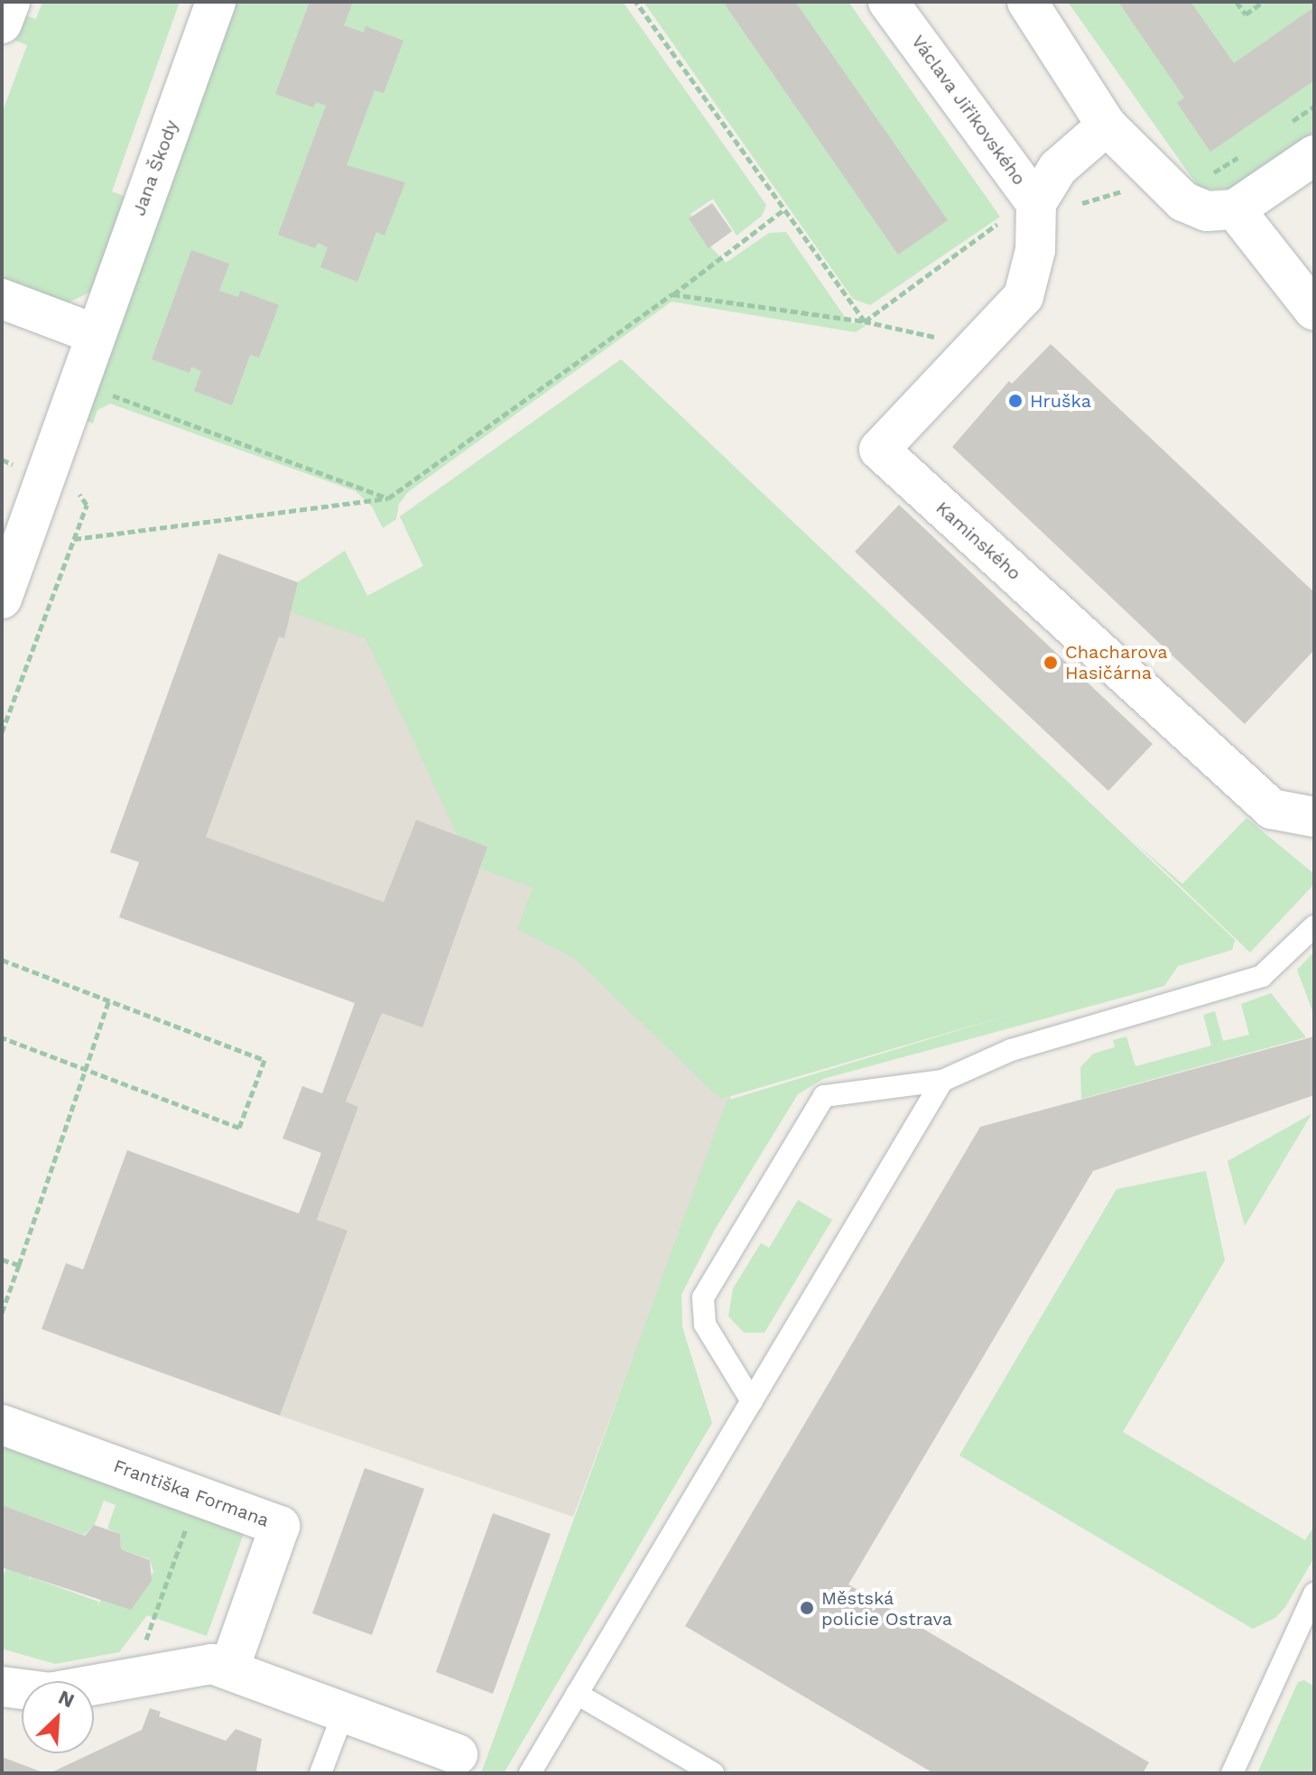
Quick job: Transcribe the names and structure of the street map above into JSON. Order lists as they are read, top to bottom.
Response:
{
  "streets": {
    "street": [
      "Václava Jiřikovského",
      "Jana Škody",
      "Kaminského",
      "Františka Formana"
    ]
  },
  "crossings": [
    ["Václava Jiřikovského", "Kaminského"]
  ],
  "places": ["Hruška", "Chacharova Hasičárna", "Městská policie Ostrava"],
  "north": "top right"
}
